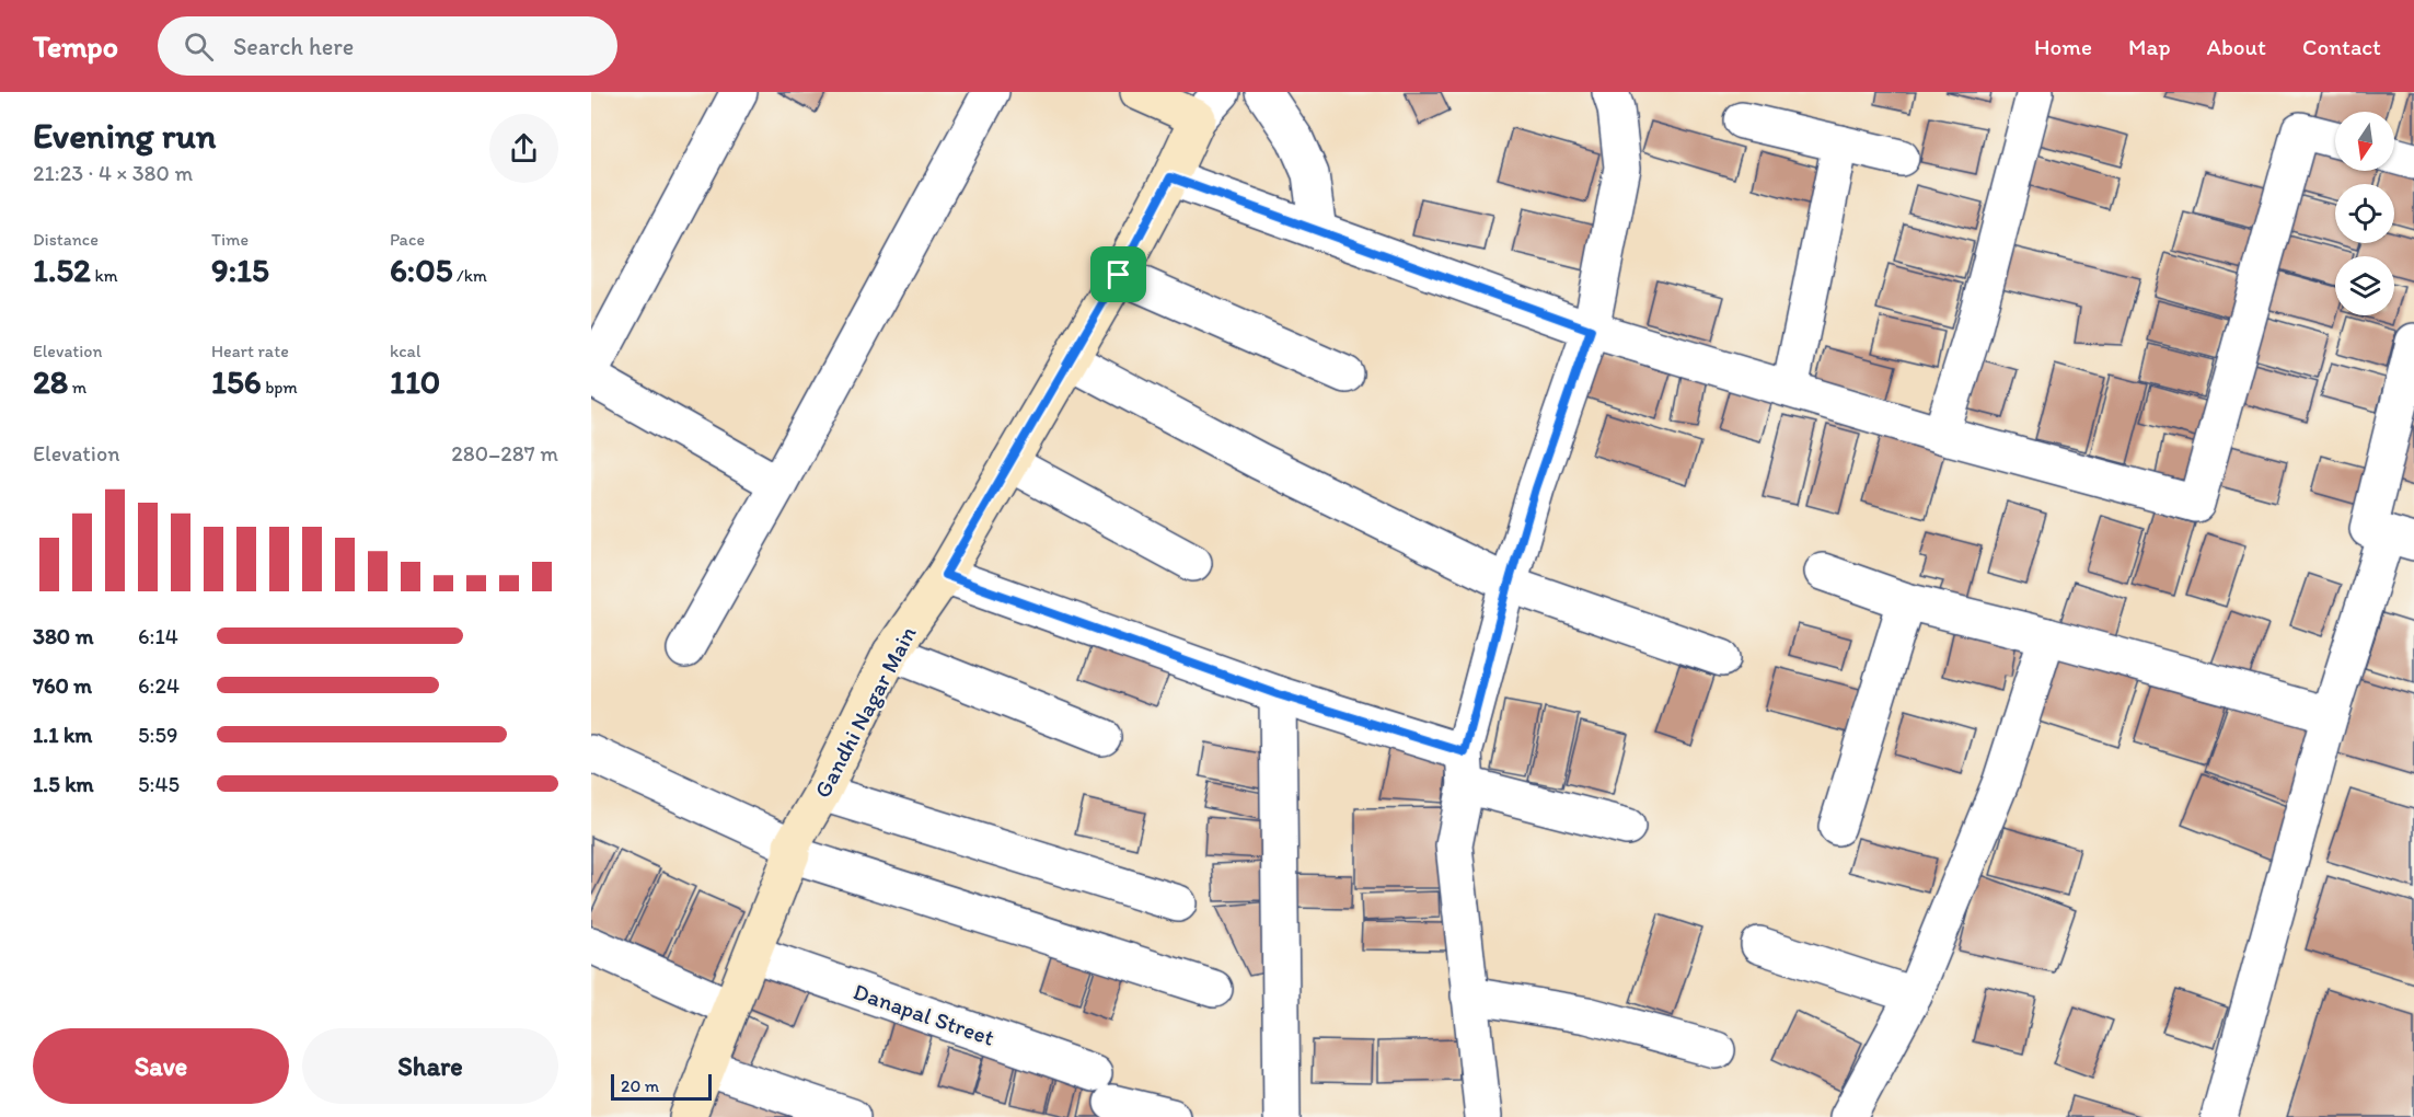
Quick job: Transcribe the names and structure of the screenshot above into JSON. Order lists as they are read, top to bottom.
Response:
{
  "streets": {
    "street": ["Gandhi Nagar Main", "Danapal Street"]
  },
  "crossings": [
    ["Gandhi Nagar Main", "Danapal Street"]
  ],
  "scale_bar": "20 m",
  "north": "bottom",
  "page": {
    "header": "Tempo",
    "search": "Search here",
    "nav": [
      "Home",
      "Map",
      "About",
      "Contact"
    ],
    "heading": ["Evening run", "21:23 · 4 × 380 m"],
    "stats": [
      ["Distance", "1.52 km"],
      ["Time", "9:15"],
      ["Pace", "6:05 /km"],
      ["Elevation", "28 m"],
      ["Heart rate", "156 bpm"],
      ["kcal", "110"]
    ],
    "chart": ["Elevation", "280–287 m"],
    "list": [
      {
        "name": "380 m",
        "note": "6:14"
      },
      {
        "name": "760 m",
        "note": "6:24"
      },
      {
        "name": "1.1 km",
        "note": "5:59"
      },
      {
        "name": "1.5 km",
        "note": "5:45"
      }
    ],
    "buttons": ["Save", "Share"],
    "scale": "20 m"
  }
}
